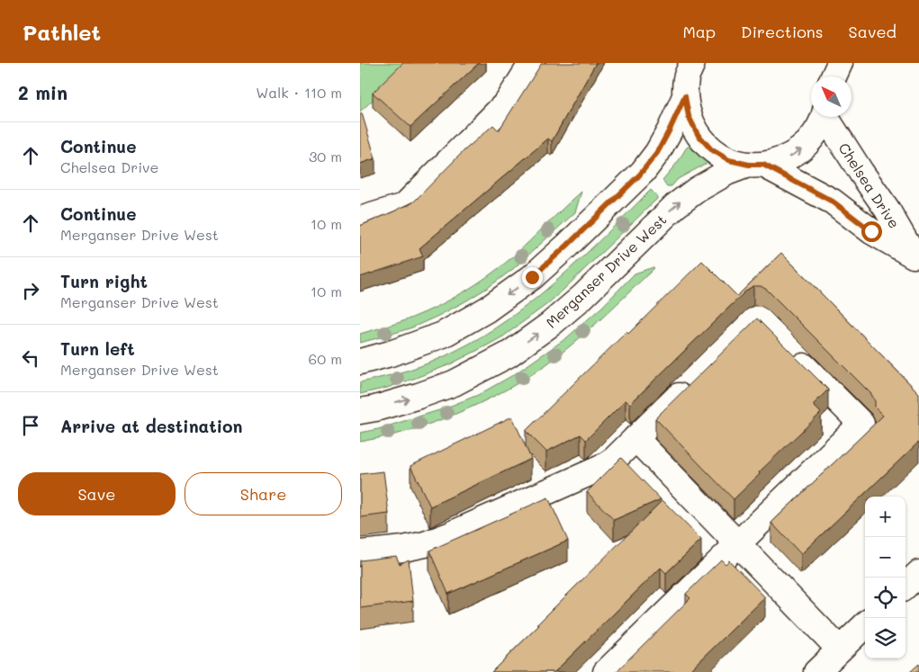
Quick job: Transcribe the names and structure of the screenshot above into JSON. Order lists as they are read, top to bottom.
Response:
{
  "streets": {
    "street": ["Chelsea Drive", "Merganser Drive West"]
  },
  "crossings": [
    ["Chelsea Drive", "Merganser Drive West"]
  ],
  "north": "top left",
  "page": {
    "header": "Pathlet",
    "nav": ["Map", "Directions", "Saved"],
    "heading": ["2 min", "Walk · 110 m"],
    "list": [
      ["Continue", "Chelsea Drive", "30 m"],
      ["Continue", "Merganser Drive West", "10 m"],
      ["Turn right", "Merganser Drive West", "10 m"],
      ["Turn left", "Merganser Drive West", "60 m"],
      "Arrive at destination"
    ],
    "buttons": ["Save", "Share"],
    "map_buttons": ["+", "−"]
  }
}
